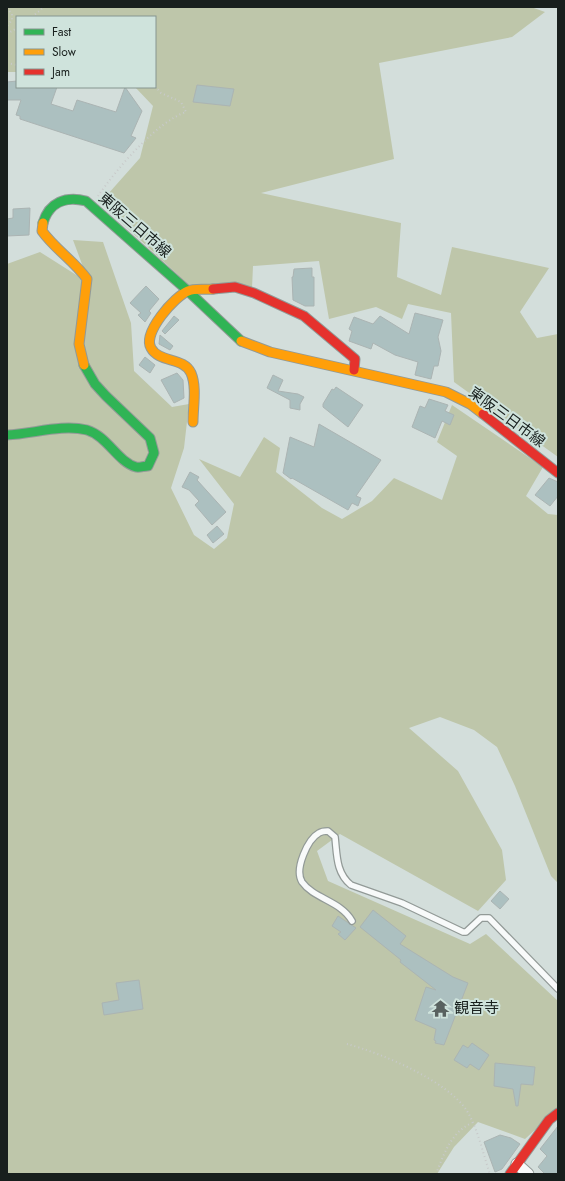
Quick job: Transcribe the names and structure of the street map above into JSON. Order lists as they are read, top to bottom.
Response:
{
  "streets": {
    "main road": ["東阪三日市線"]
  },
  "places": {
    "temple": ["観音寺"]
  },
  "legend": ["Fast", "Slow", "Jam"]
}
